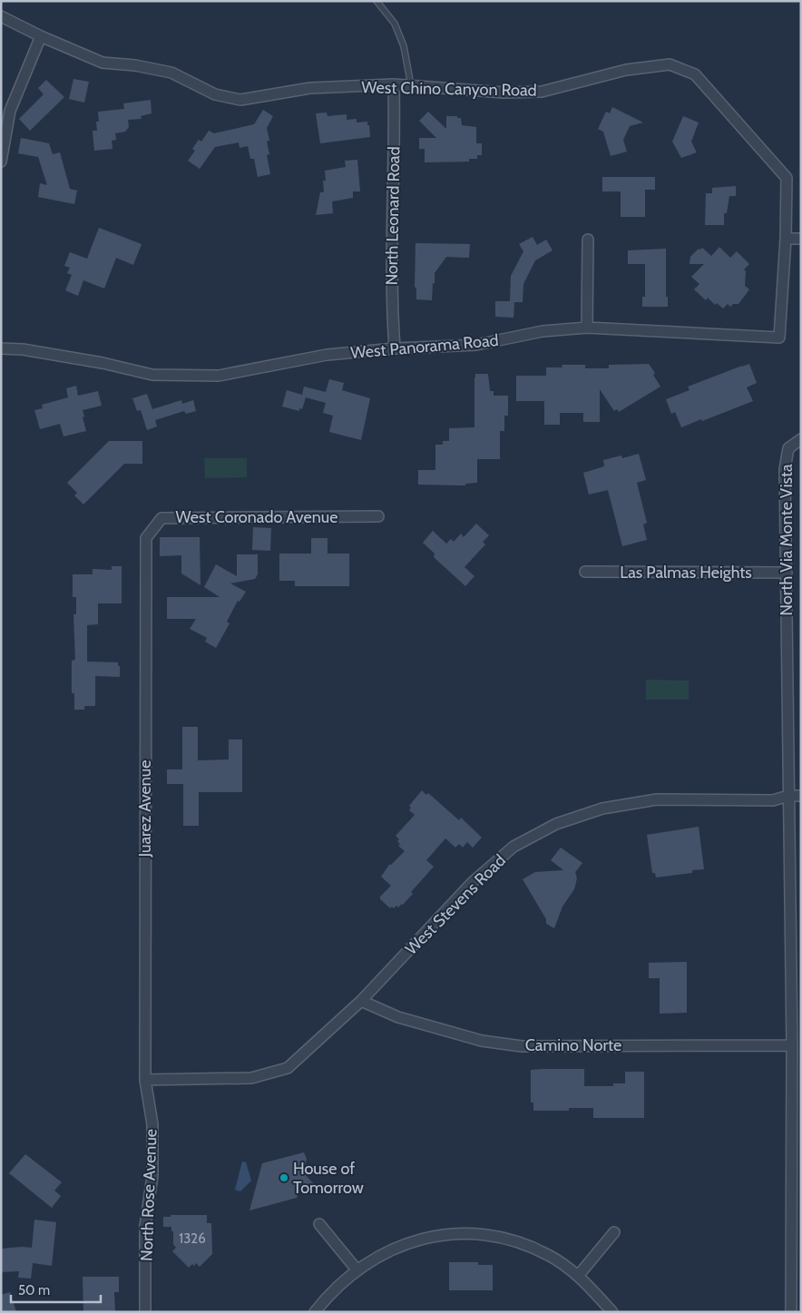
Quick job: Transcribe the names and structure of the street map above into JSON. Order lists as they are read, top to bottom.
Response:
{
  "streets": {
    "street": [
      "West Chino Canyon Road",
      "North Leonard Road",
      "West Panorama Road",
      "West Coronado Avenue",
      "North Via Monte Vista",
      "Las Palmas Heights",
      "Juarez Avenue",
      "West Stevens Road",
      "Camino Norte",
      "North Rose Avenue"
    ]
  },
  "crossings": [
    ["West Chino Canyon Road", "North Leonard Road"],
    ["West Chino Canyon Road", "West Panorama Road"],
    ["North Leonard Road", "West Panorama Road"],
    ["West Coronado Avenue", "Juarez Avenue"],
    ["North Via Monte Vista", "Las Palmas Heights"],
    ["North Via Monte Vista", "West Stevens Road"],
    ["North Via Monte Vista", "Camino Norte"],
    ["Juarez Avenue", "West Stevens Road"],
    ["Juarez Avenue", "North Rose Avenue"],
    ["West Stevens Road", "Camino Norte"],
    ["West Stevens Road", "North Rose Avenue"]
  ],
  "places": ["House of Tomorrow"],
  "house_numbers": ["1326"],
  "scale_bar": "50 m"
}
